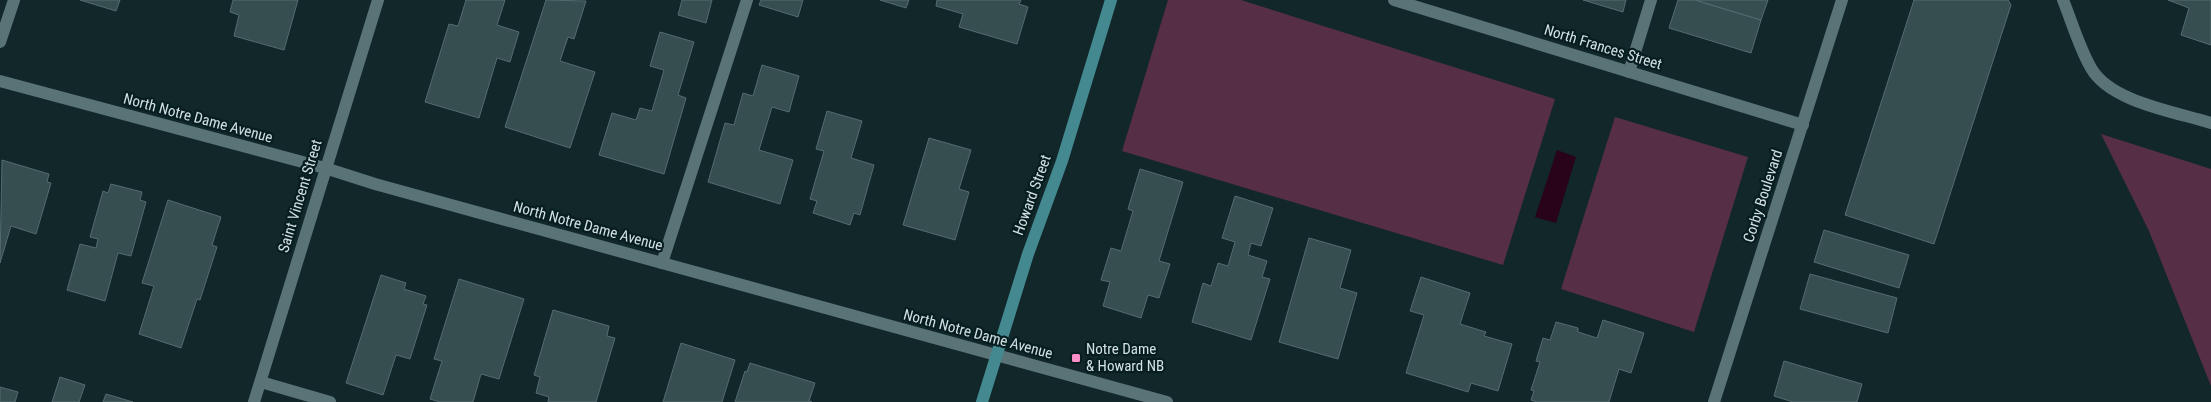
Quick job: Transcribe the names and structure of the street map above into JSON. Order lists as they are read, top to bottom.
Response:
{
  "streets": {
    "street": [
      "North Frances Street",
      "North Notre Dame Avenue",
      "Howard Street",
      "Saint Vincent Street",
      "Corby Boulevard"
    ]
  },
  "crossings": [
    ["North Frances Street", "Corby Boulevard"],
    ["North Notre Dame Avenue", "Howard Street"],
    ["North Notre Dame Avenue", "Saint Vincent Street"]
  ],
  "places": {
    "transit": ["Notre Dame & Howard NB"]
  }
}
